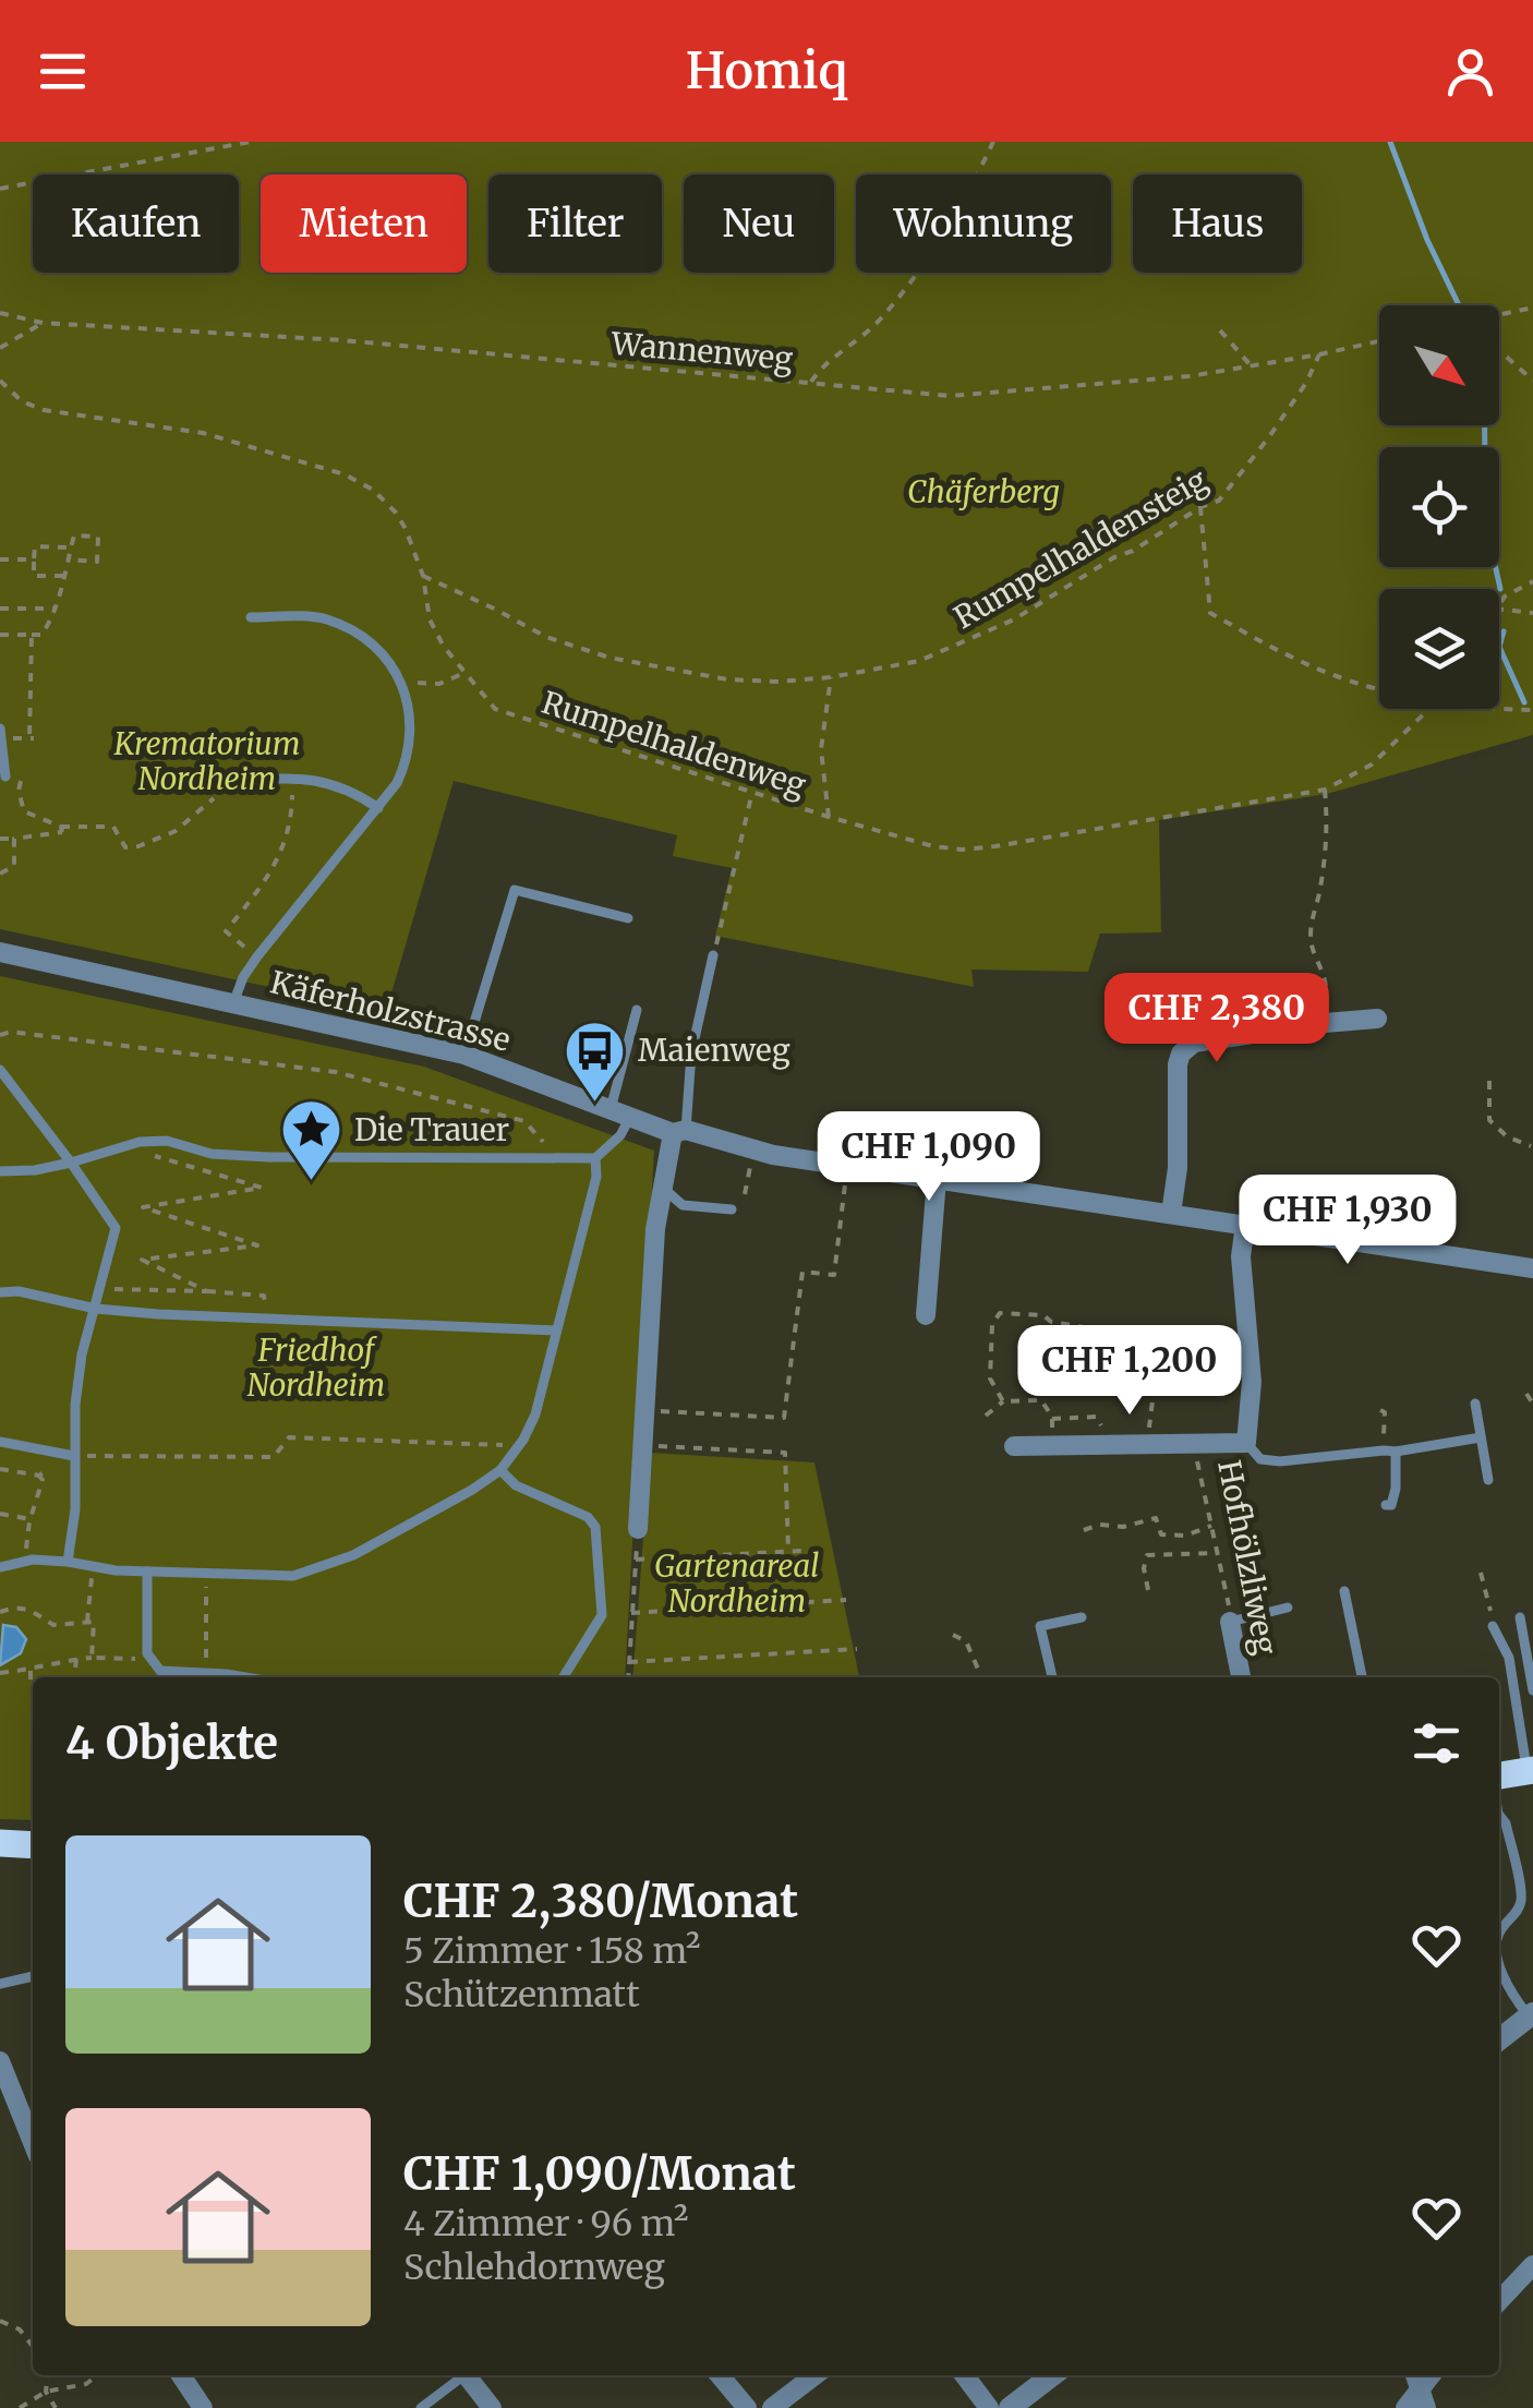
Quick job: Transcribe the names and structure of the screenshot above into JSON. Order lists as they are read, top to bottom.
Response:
{
  "streets": {
    "street": ["Käferholzstrasse", "Hofhölzliweg"],
    "path": ["Wannenweg", "Rumpelhaldensteig", "Rumpelhaldenweg"]
  },
  "crossings": [
    ["Wannenweg", "Rumpelhaldensteig"],
    ["Rumpelhaldensteig", "Rumpelhaldenweg"]
  ],
  "parks": [
    "Chäferberg",
    "Krematorium Nordheim",
    "Friedhof Nordheim",
    "Gartenareal Nordheim"
  ],
  "places": {
    "bus stop": ["Maienweg"],
    "place": ["Die Trauer"]
  },
  "north": "bottom right",
  "page": {
    "header": "Homiq",
    "chip": [
      "Kaufen",
      "Mieten",
      "Filter",
      "Neu",
      "Wohnung",
      "Haus"
    ],
    "price": [
      "CHF 2,380",
      "CHF 1,090",
      "CHF 1,930",
      "CHF 1,200"
    ],
    "heading": "4 Objekte",
    "list": [
      {
        "name": "CHF 2,380/Monat",
        "note": "5 Zimmer · 158 m² · Schützenmatt"
      },
      {
        "name": "CHF 1,090/Monat",
        "note": "4 Zimmer · 96 m² · Schlehdornweg"
      }
    ]
  }
}
